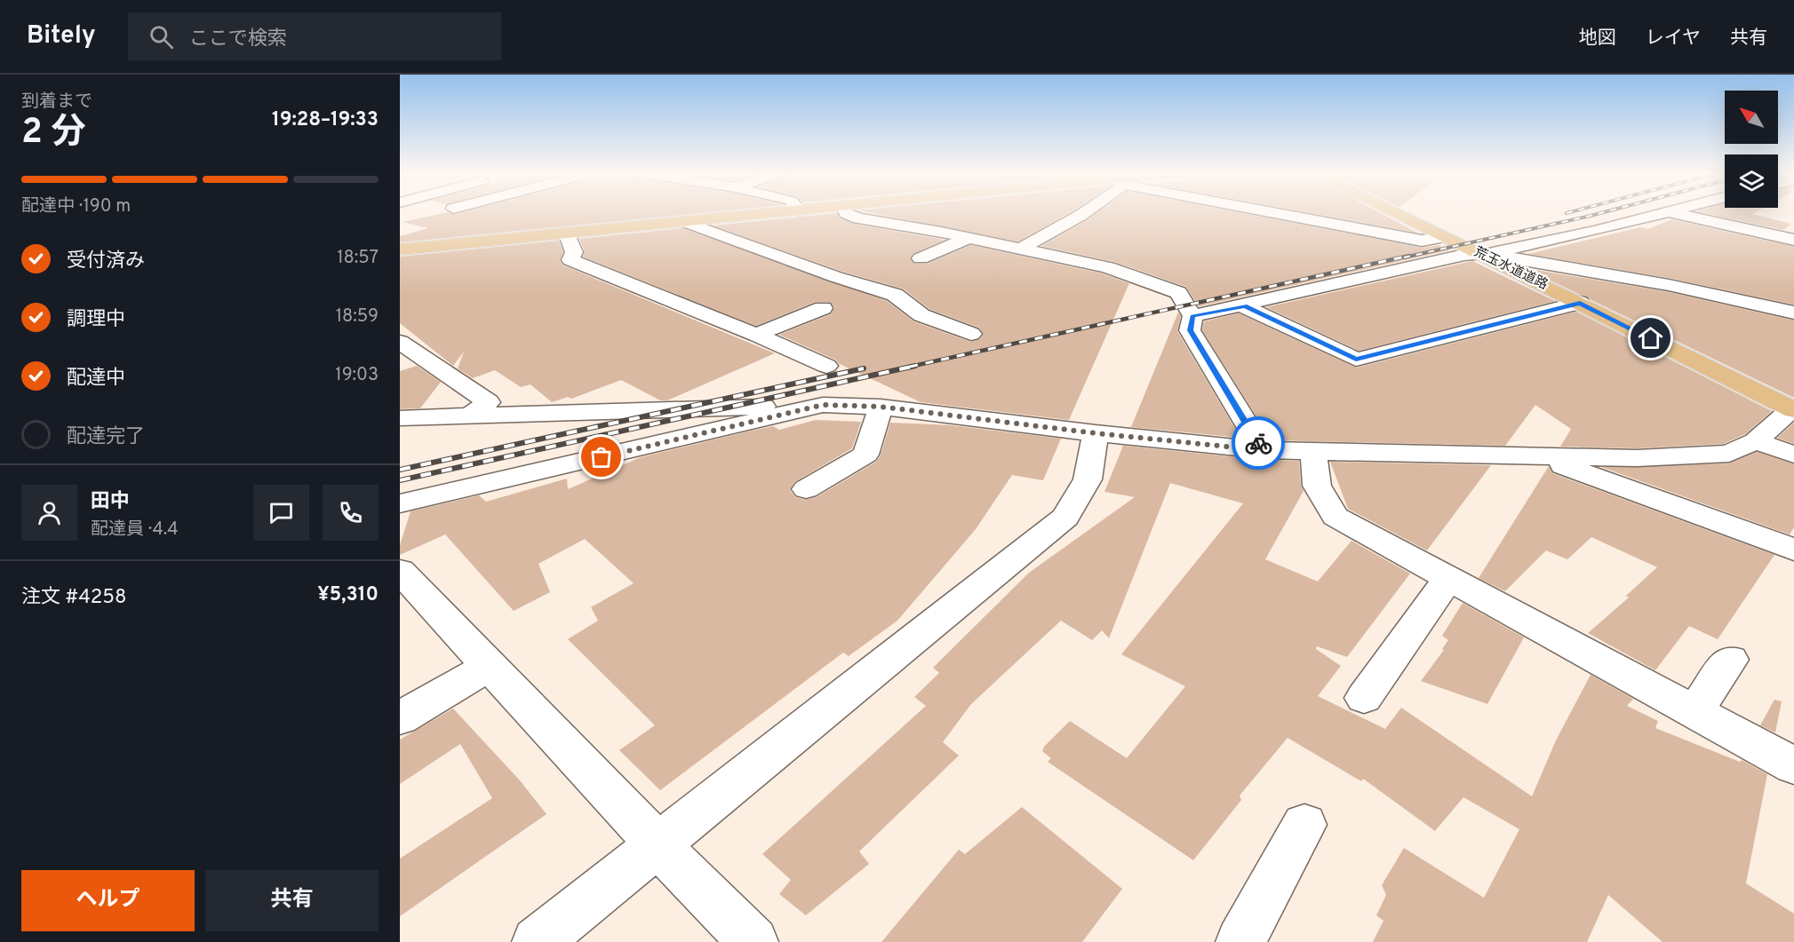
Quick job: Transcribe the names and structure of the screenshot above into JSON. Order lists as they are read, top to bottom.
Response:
{
  "streets": {
    "main road": ["荒玉水道道路"]
  },
  "north": "top left",
  "page": {
    "header": "Bitely",
    "search": "ここで検索",
    "nav": ["地図", "レイヤ", "共有"],
    "heading": ["2 分", "到着まで", "19:28–19:33"],
    "panel": [
      "田中",
      "配達員 · 4.4",
      "注文 #4258",
      "¥5,310"
    ],
    "bar": "配達中 · 190 m",
    "list": [
      ["受付済み", "18:57"],
      ["調理中", "18:59"],
      ["配達中", "19:03"],
      "配達完了"
    ],
    "buttons": ["ヘルプ", "共有"]
  }
}
